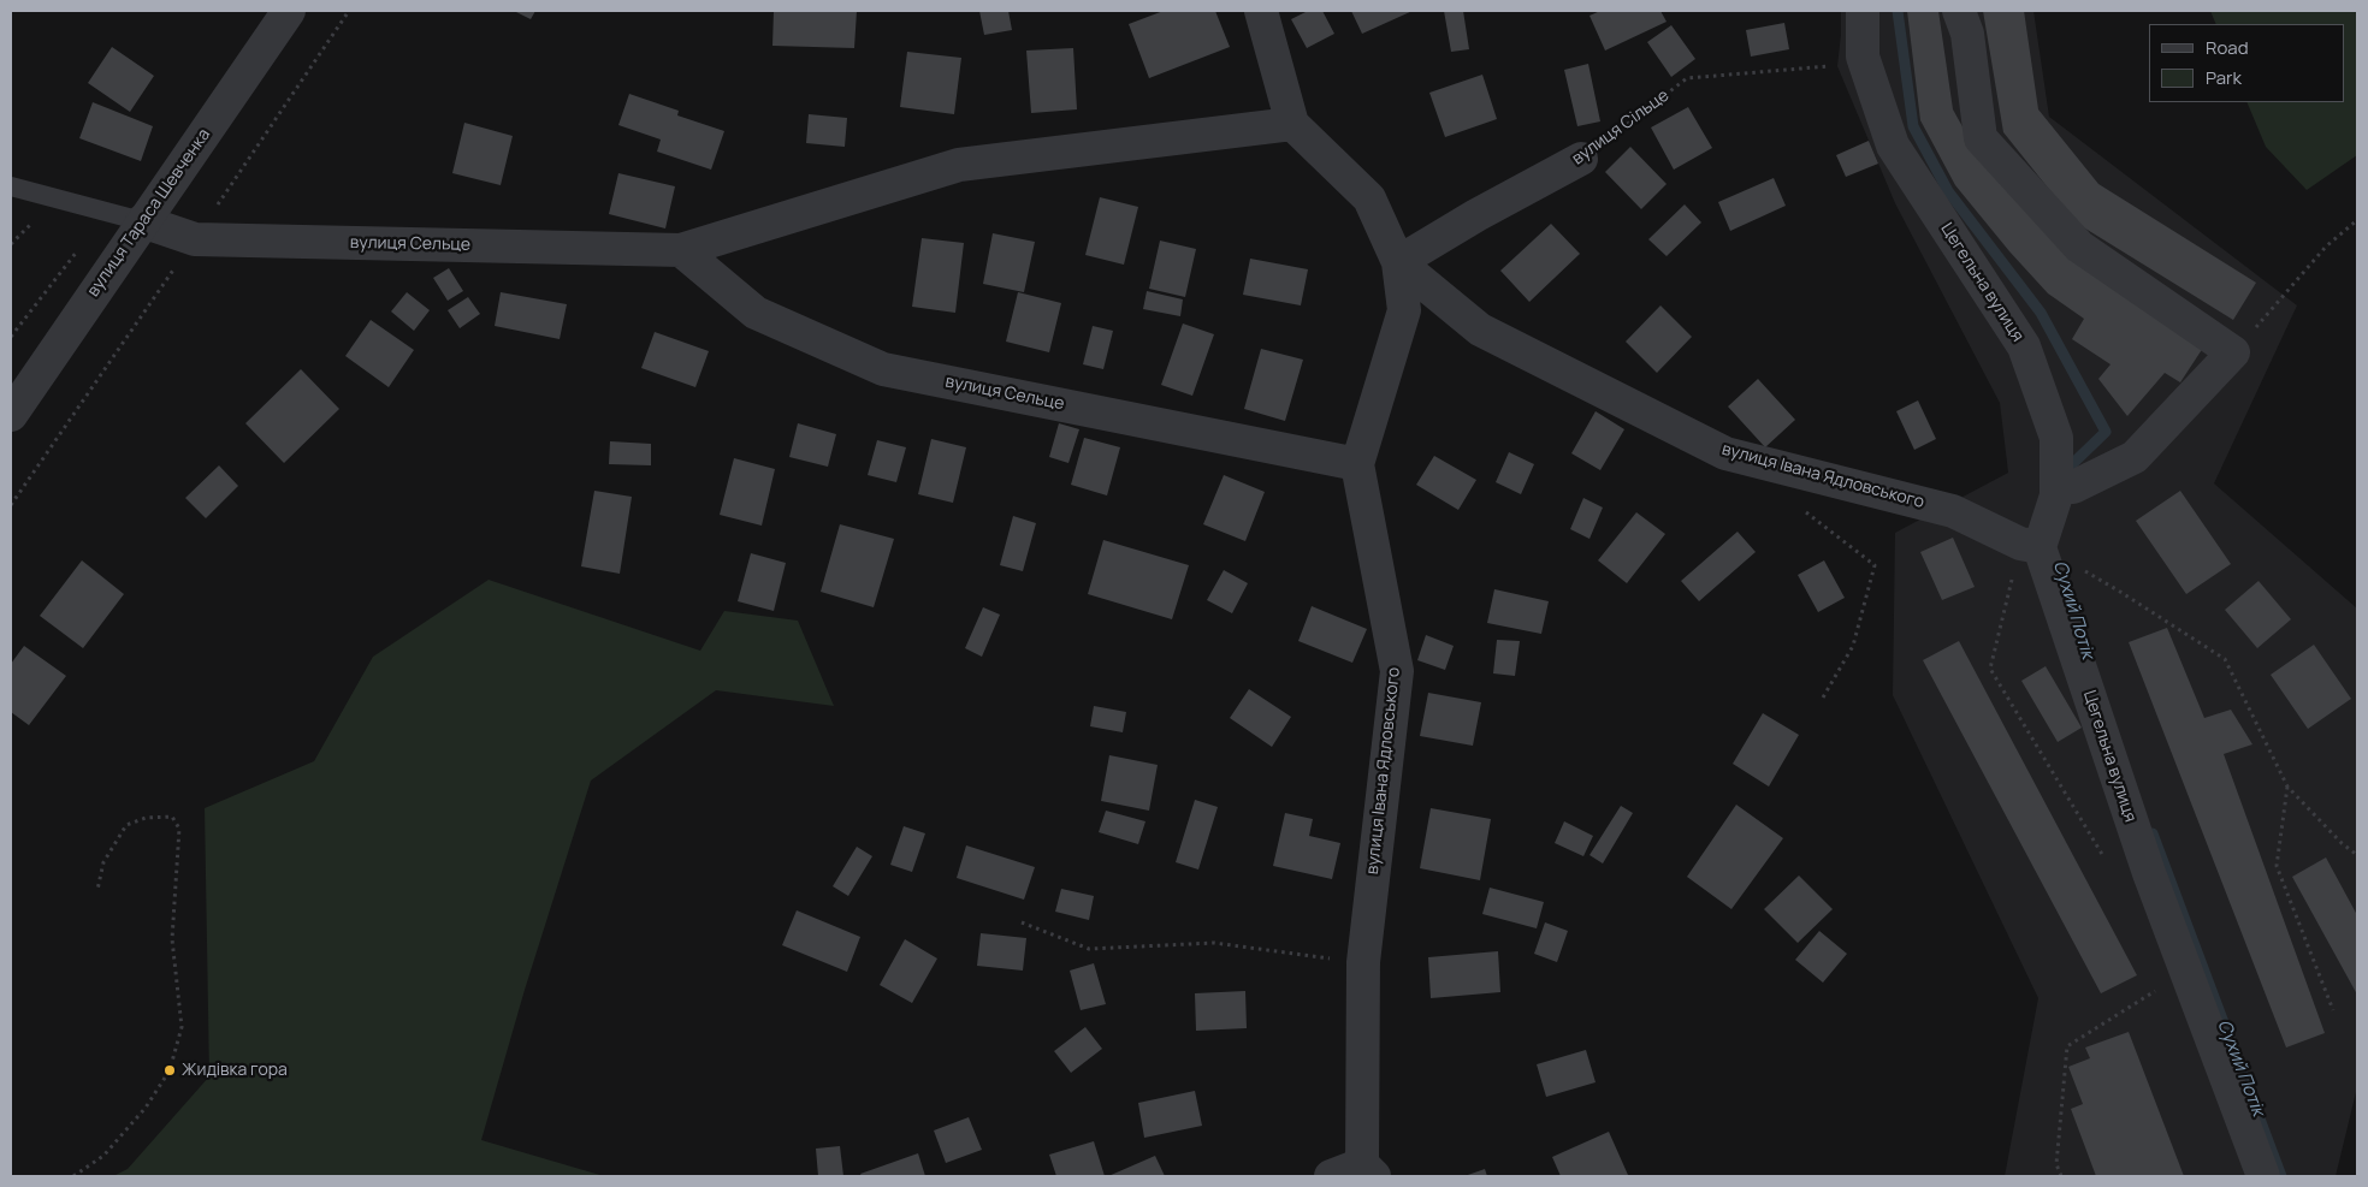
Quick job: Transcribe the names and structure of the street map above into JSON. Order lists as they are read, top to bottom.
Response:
{
  "streets": {
    "street": [
      "вулиця Сільце",
      "вулиця Тараса Шевченка",
      "вулиця Сельце",
      "Цегельна вулиця",
      "вулиця Івана Ядловського"
    ]
  },
  "crossings": [
    ["вулиця Сільце", "Цегельна вулиця"],
    ["вулиця Сільце", "вулиця Івана Ядловського"],
    ["вулиця Тараса Шевченка", "вулиця Сельце"],
    ["вулиця Сельце", "вулиця Івана Ядловського"],
    ["Цегельна вулиця", "вулиця Івана Ядловського"]
  ],
  "water": ["Сухий Потік"],
  "places": ["Жидівка гора"],
  "legend": ["Road", "Park"]
}
